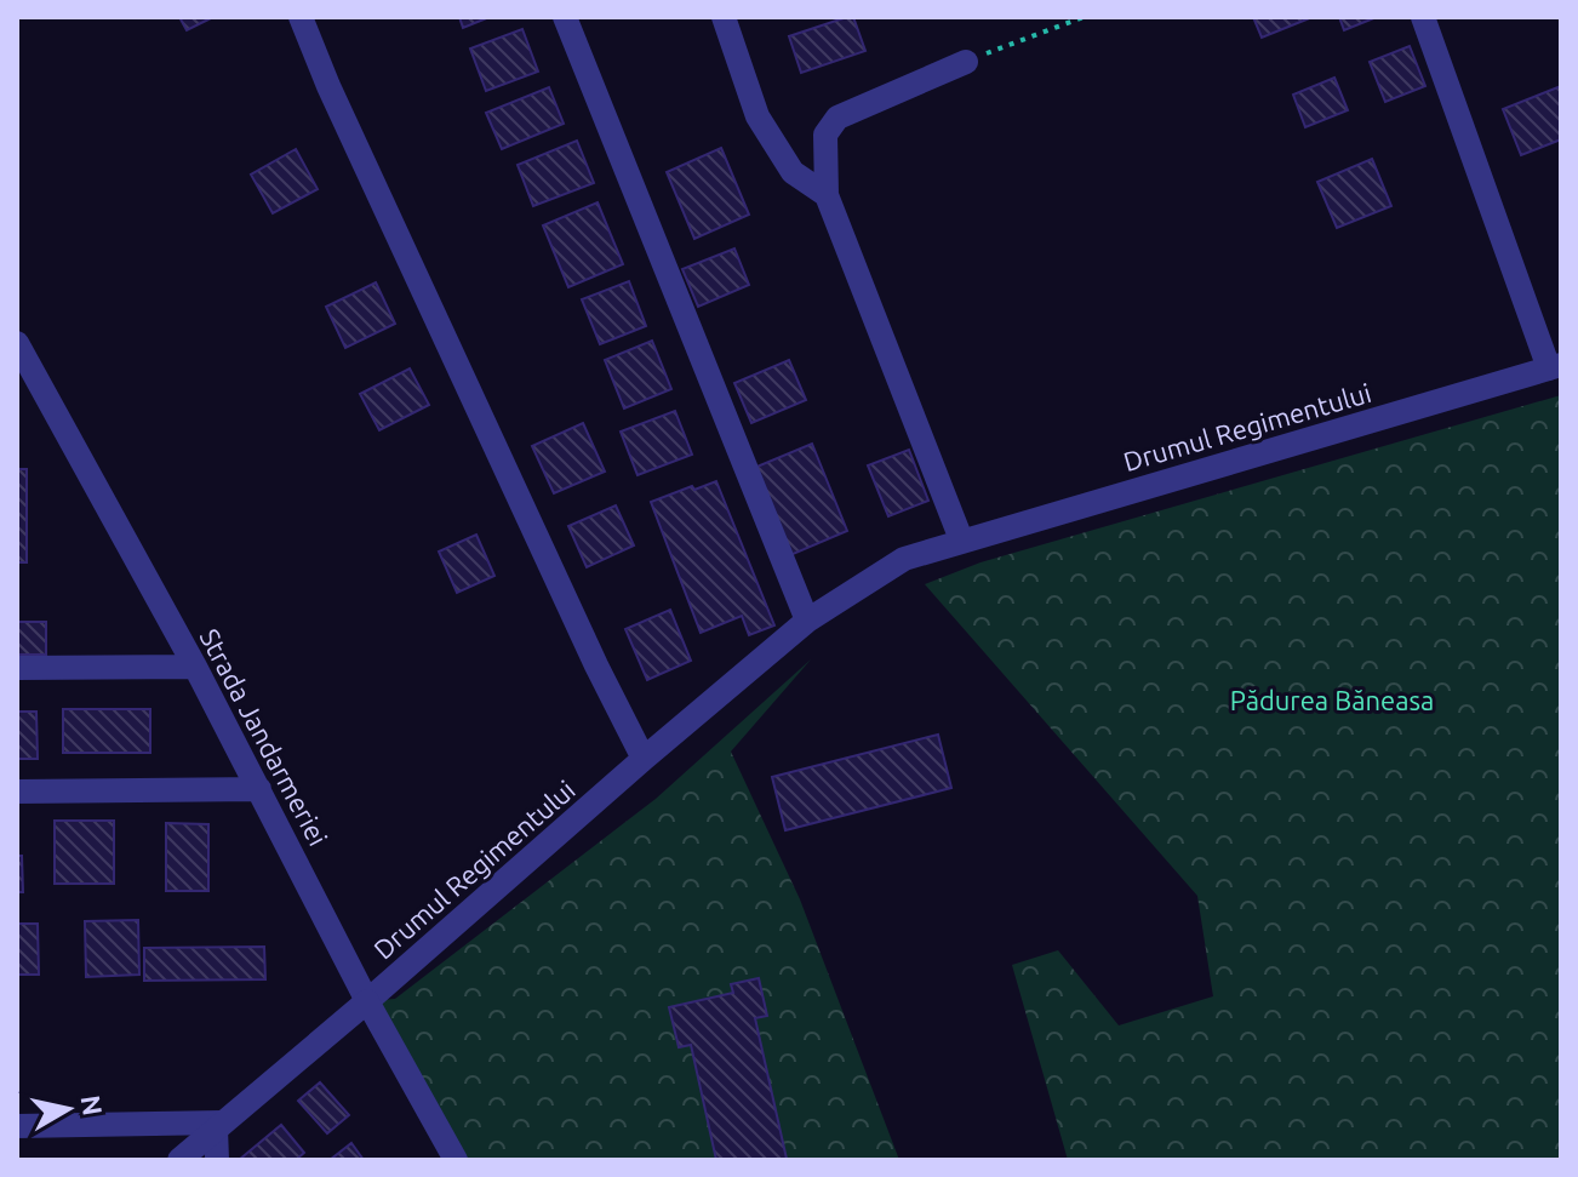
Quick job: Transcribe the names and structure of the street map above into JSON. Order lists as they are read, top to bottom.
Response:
{
  "streets": {
    "street": ["Drumul Regimentului", "Strada Jandarmeriei"]
  },
  "crossings": [
    ["Drumul Regimentului", "Strada Jandarmeriei"]
  ],
  "parks": ["Pădurea Băneasa"],
  "north": "right"
}
